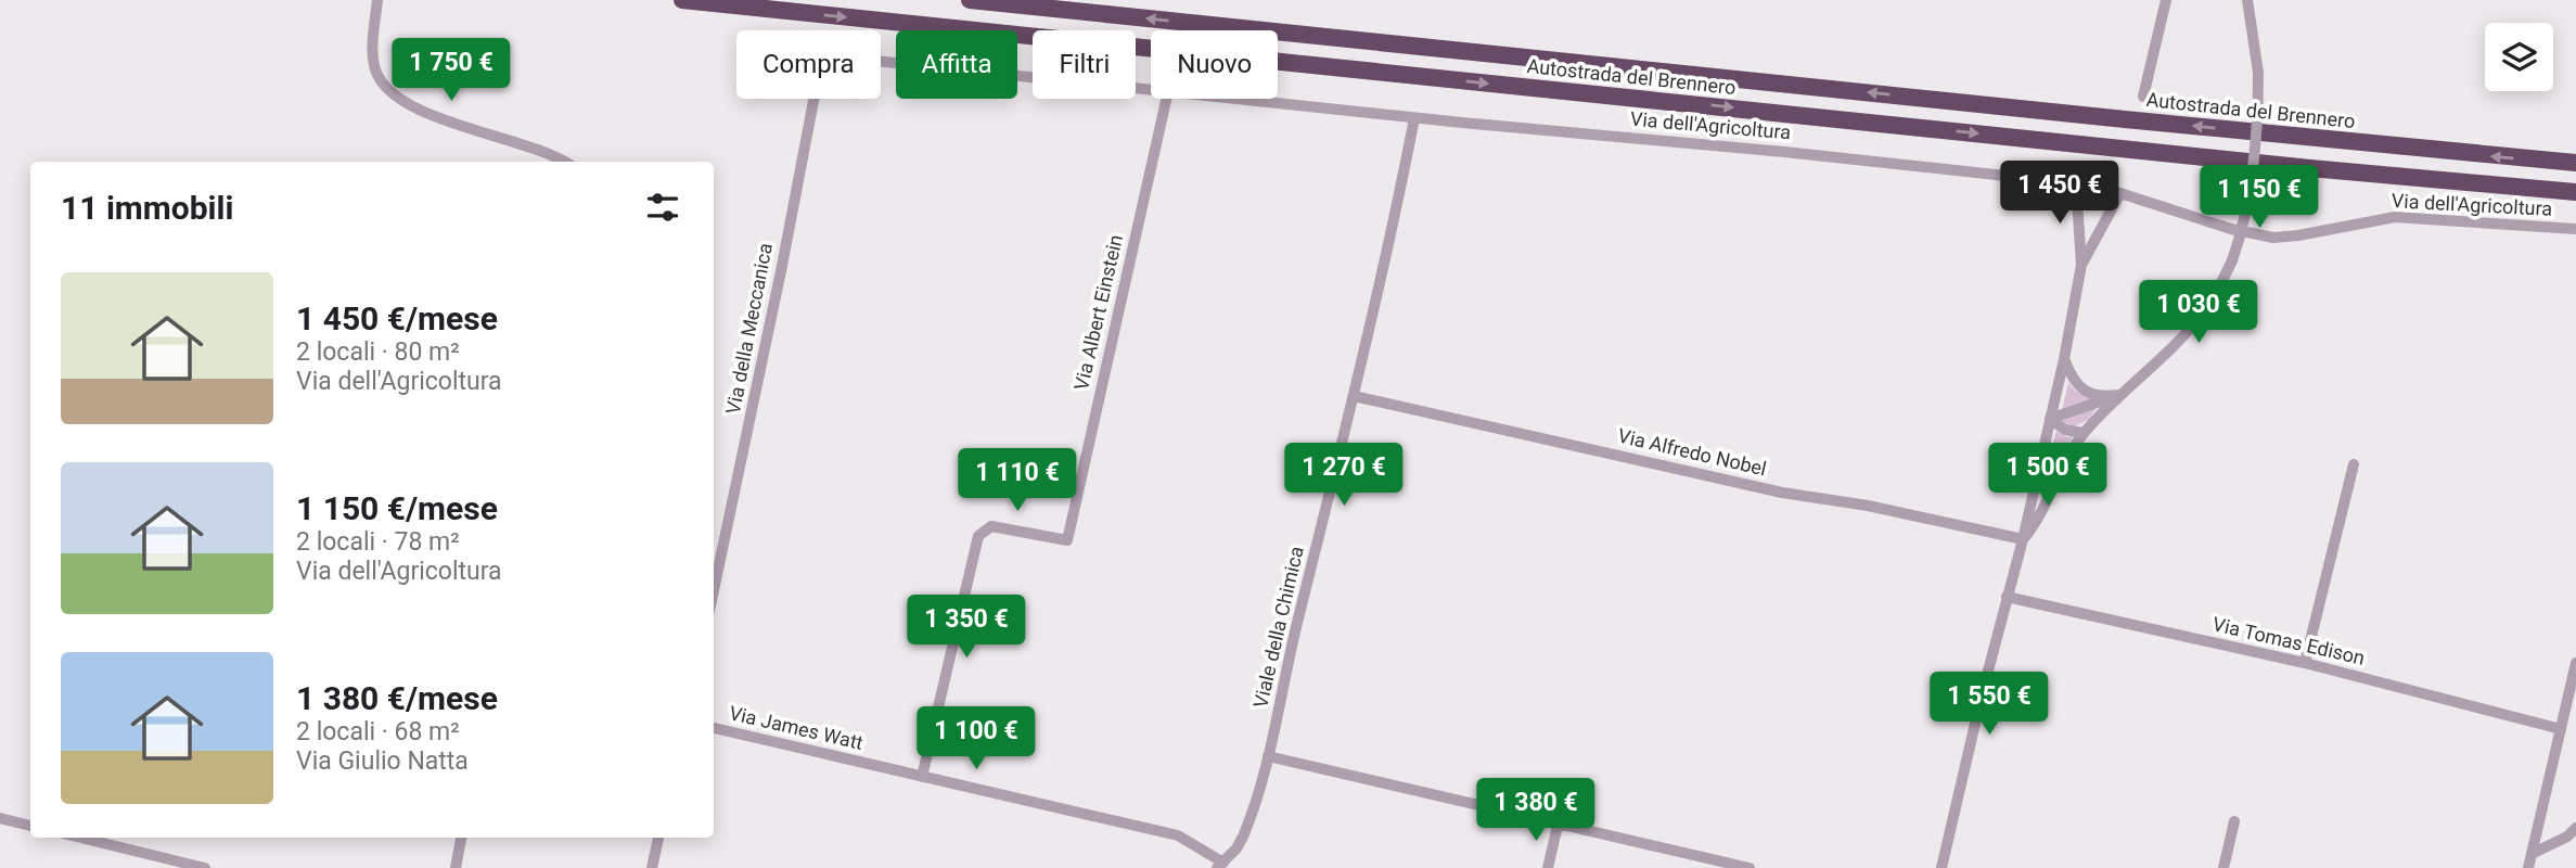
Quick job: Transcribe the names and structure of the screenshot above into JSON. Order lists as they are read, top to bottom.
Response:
{
  "streets": {
    "highway": ["Autostrada del Brennero"],
    "street": [
      "Via dell'Agricoltura",
      "Via Albert Einstein",
      "Via della Meccanica",
      "Via Alfredo Nobel",
      "Viale della Chimica",
      "Via Tomas Edison",
      "Via James Watt"
    ]
  },
  "crossings": [
    ["Via dell'Agricoltura", "Viale della Chimica"],
    ["Via Albert Einstein", "Via James Watt"],
    ["Via Alfredo Nobel", "Viale della Chimica"],
    ["Viale della Chimica", "Via James Watt"]
  ],
  "page": {
    "chip": [
      "Compra",
      "Affitta",
      "Filtri",
      "Nuovo"
    ],
    "price": [
      "1 750 €",
      "1 450 €",
      "1 150 €",
      "1 030 €",
      "1 270 €",
      "1 500 €",
      "1 110 €",
      "1 350 €",
      "1 550 €",
      "1 100 €",
      "1 380 €"
    ],
    "heading": "11 immobili",
    "list": [
      {
        "name": "1 450 €/mese",
        "note": "2 locali · 80 m² · Via dell'Agricoltura"
      },
      {
        "name": "1 150 €/mese",
        "note": "2 locali · 78 m² · Via dell'Agricoltura"
      },
      {
        "name": "1 380 €/mese",
        "note": "2 locali · 68 m² · Via Giulio Natta"
      }
    ]
  }
}
